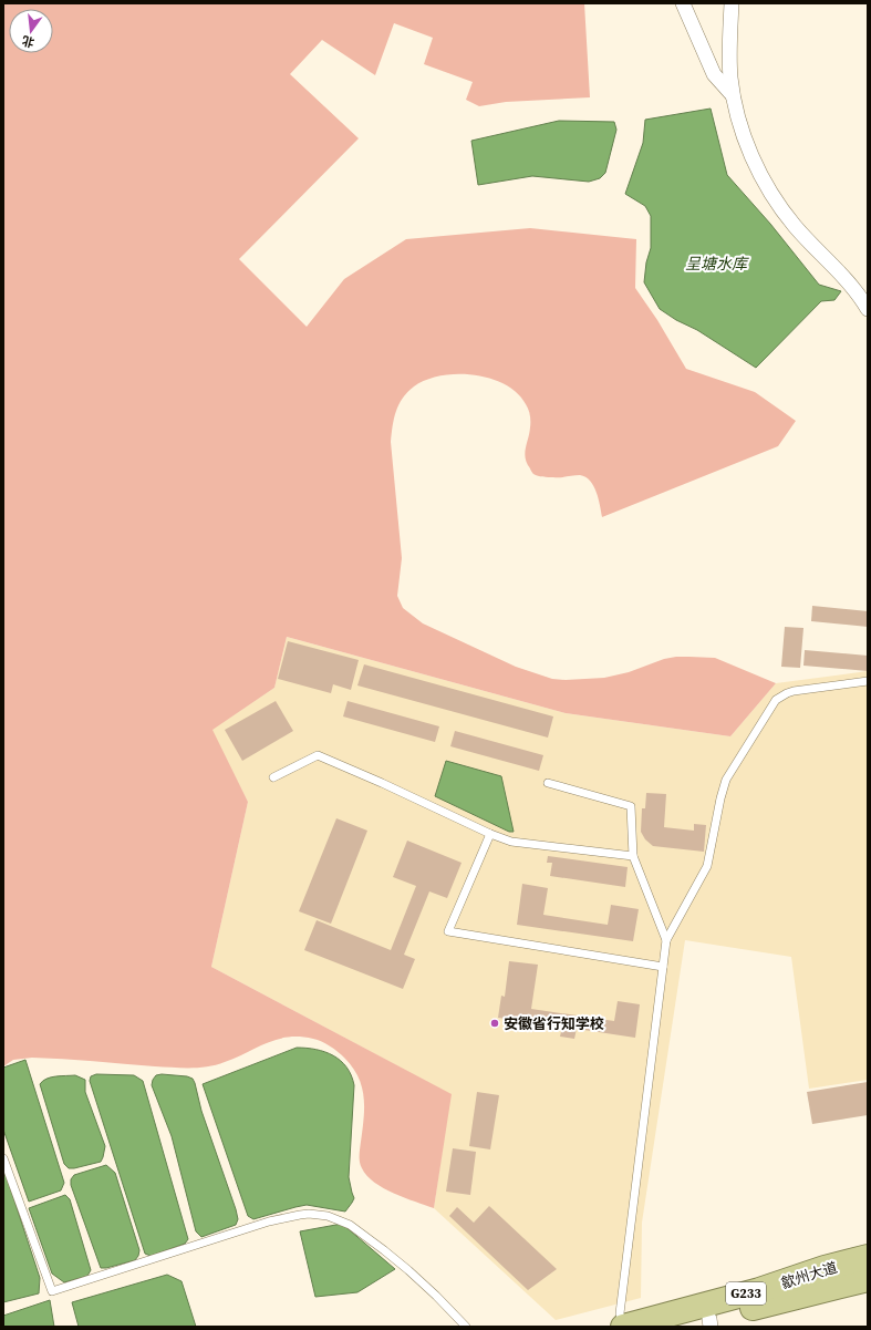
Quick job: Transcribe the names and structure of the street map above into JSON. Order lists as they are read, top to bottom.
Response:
{
  "streets": {
    "highway": ["歙州大道", "G233"]
  },
  "water": ["呈塘水库"],
  "places": ["安徽省行知学校"],
  "north": "bottom"
}
